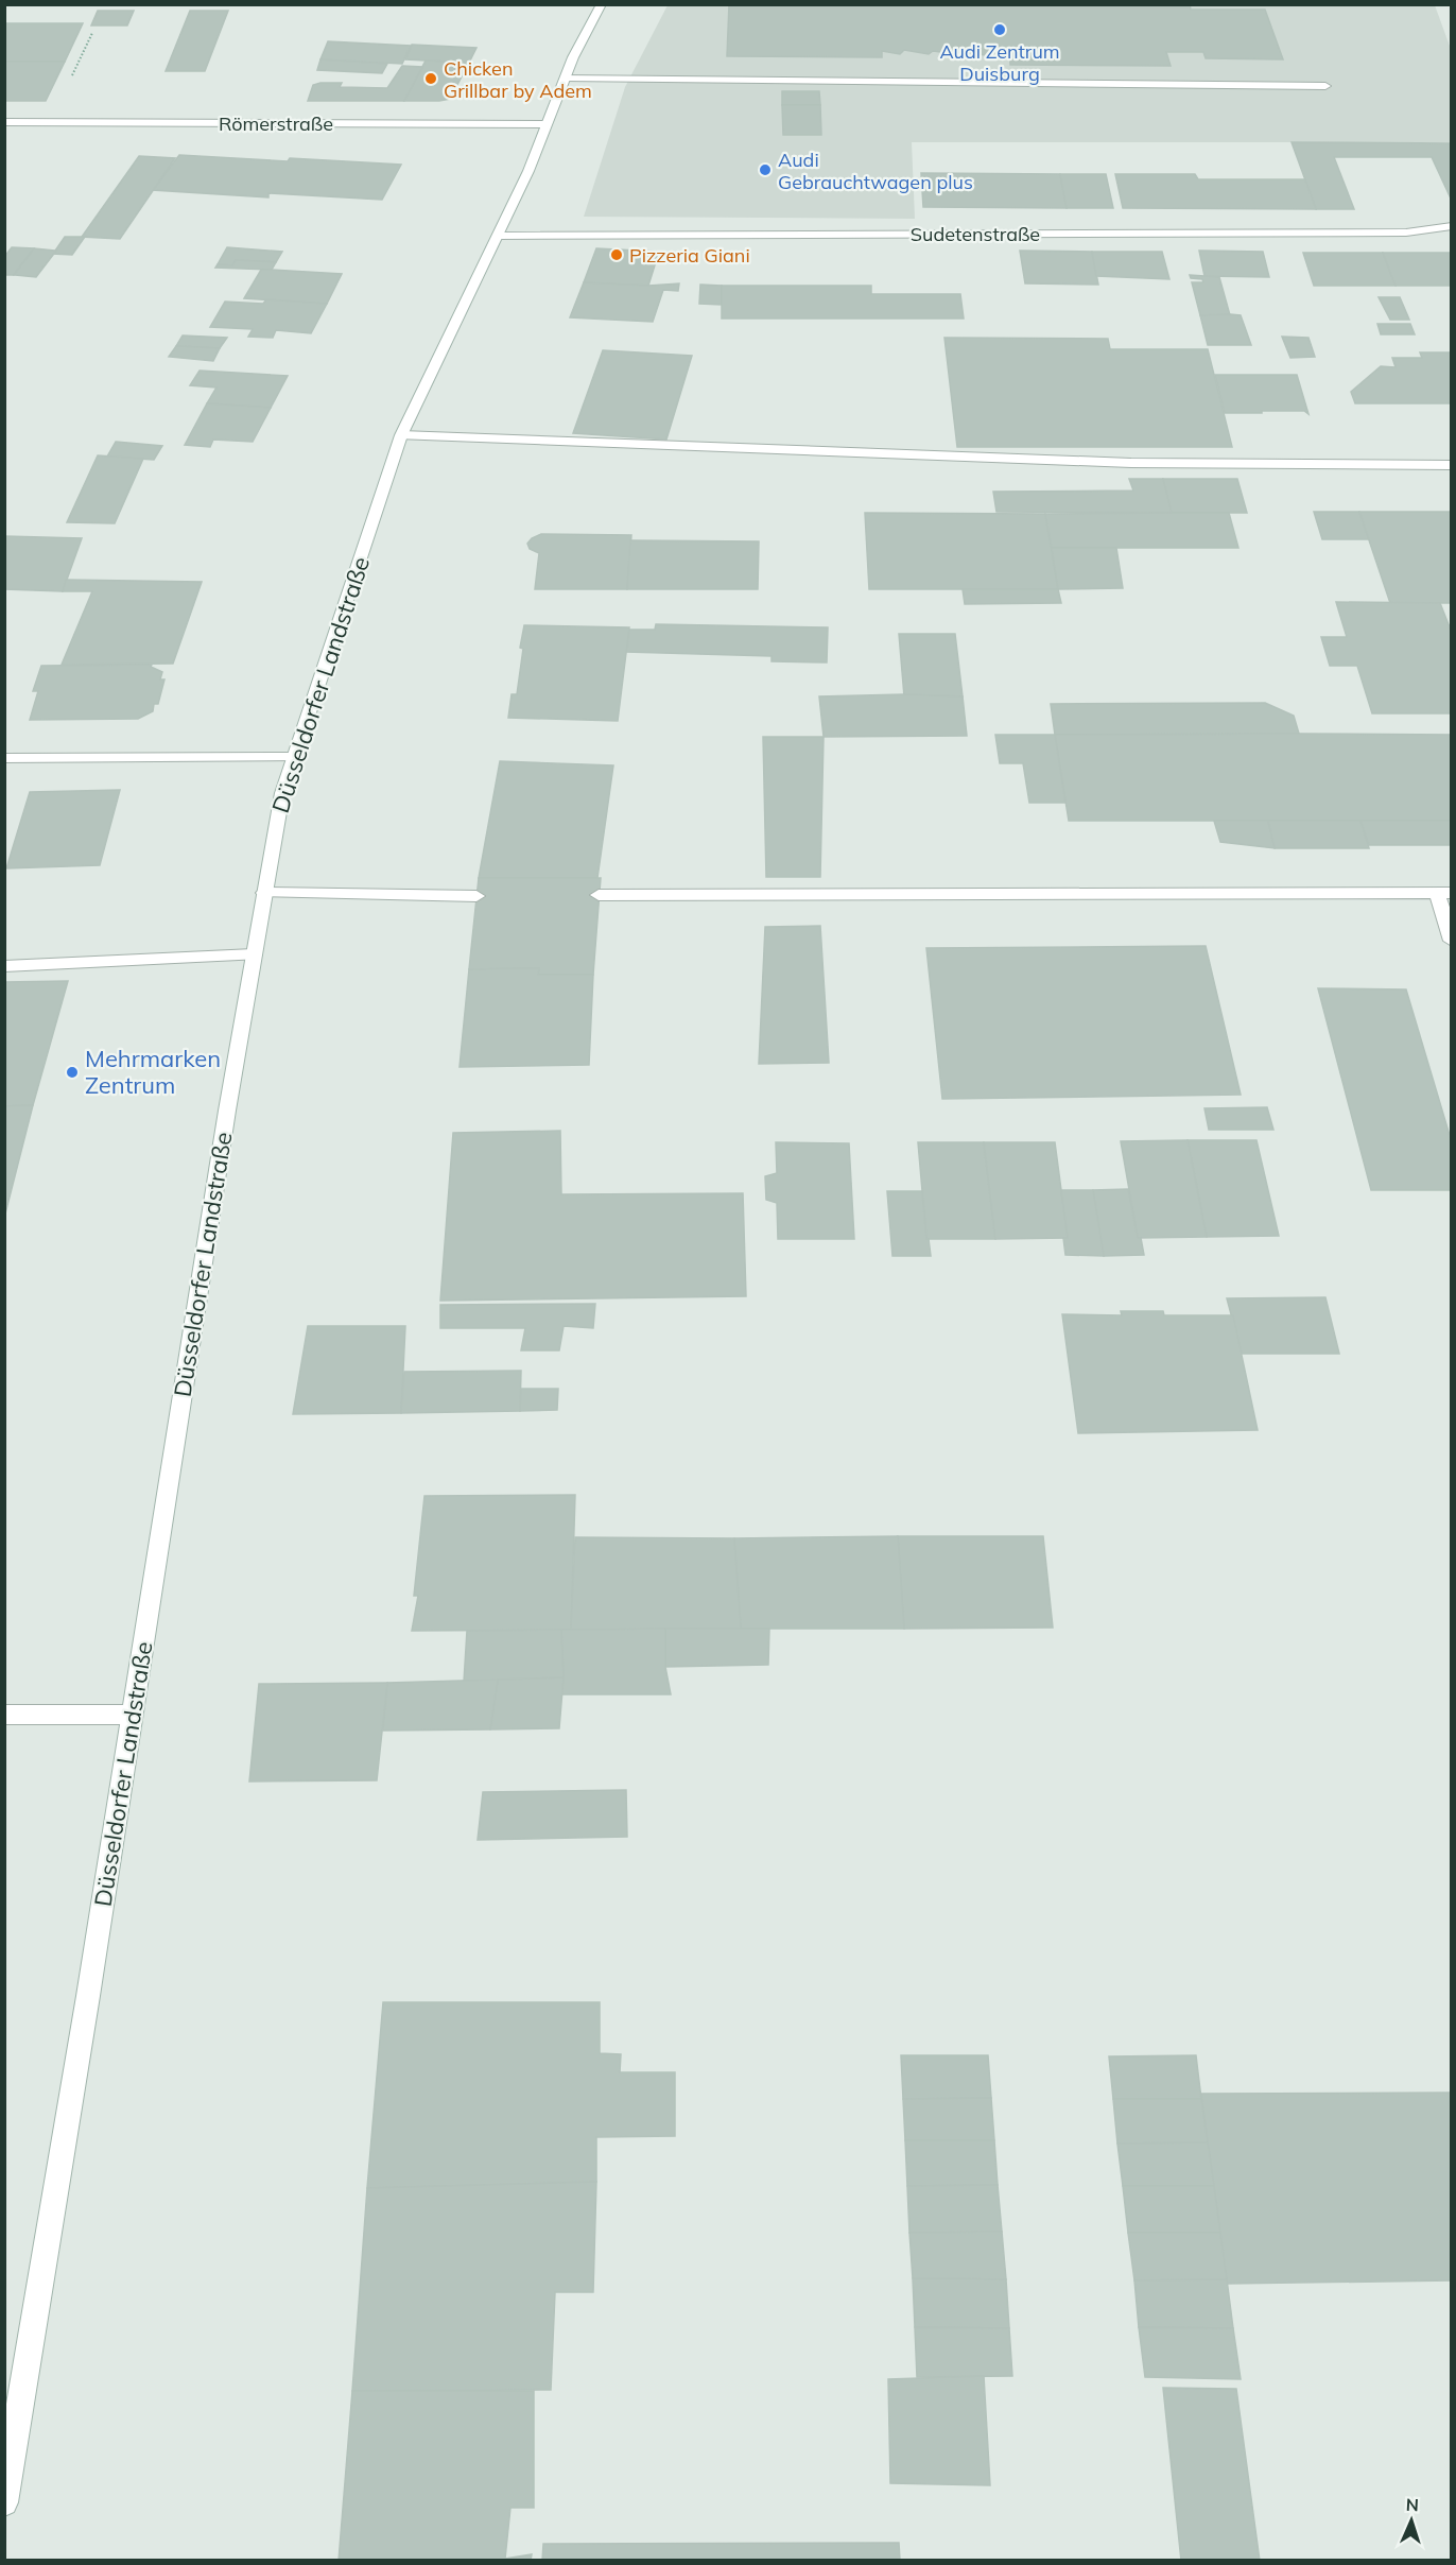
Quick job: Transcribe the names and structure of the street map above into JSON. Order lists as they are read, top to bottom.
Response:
{
  "streets": {
    "main road": ["Römerstraße", "Sudetenstraße", "Düsseldorfer Landstraße"]
  },
  "crossings": [
    ["Römerstraße", "Düsseldorfer Landstraße"],
    ["Sudetenstraße", "Düsseldorfer Landstraße"]
  ],
  "places": [
    "Audi Zentrum Duisburg",
    "Chicken Grillbar by Adem",
    "Audi Gebrauchtwagen plus",
    "Pizzeria Giani",
    "Mehrmarken Zentrum"
  ],
  "north": "top"
}
